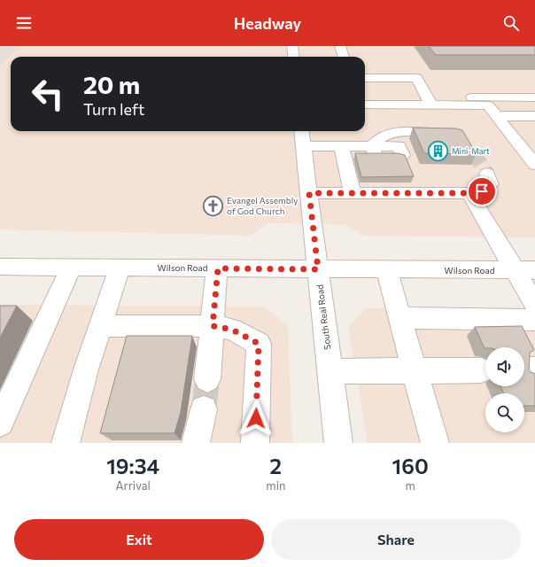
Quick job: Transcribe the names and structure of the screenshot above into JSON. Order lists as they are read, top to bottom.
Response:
{
  "streets": {
    "street": ["Wilson Road", "South Real Road"]
  },
  "crossings": [
    ["Wilson Road", "South Real Road"]
  ],
  "places": {
    "building": ["Mini-Mart"],
    "church": ["Evangel Assembly of God Church"]
  },
  "page": {
    "header": "Headway",
    "turn": ["20 m", "Turn left"],
    "eta": [
      "19:34",
      "Arrival",
      "2",
      "min",
      "160",
      "m"
    ],
    "buttons": ["Exit", "Share"]
  }
}
